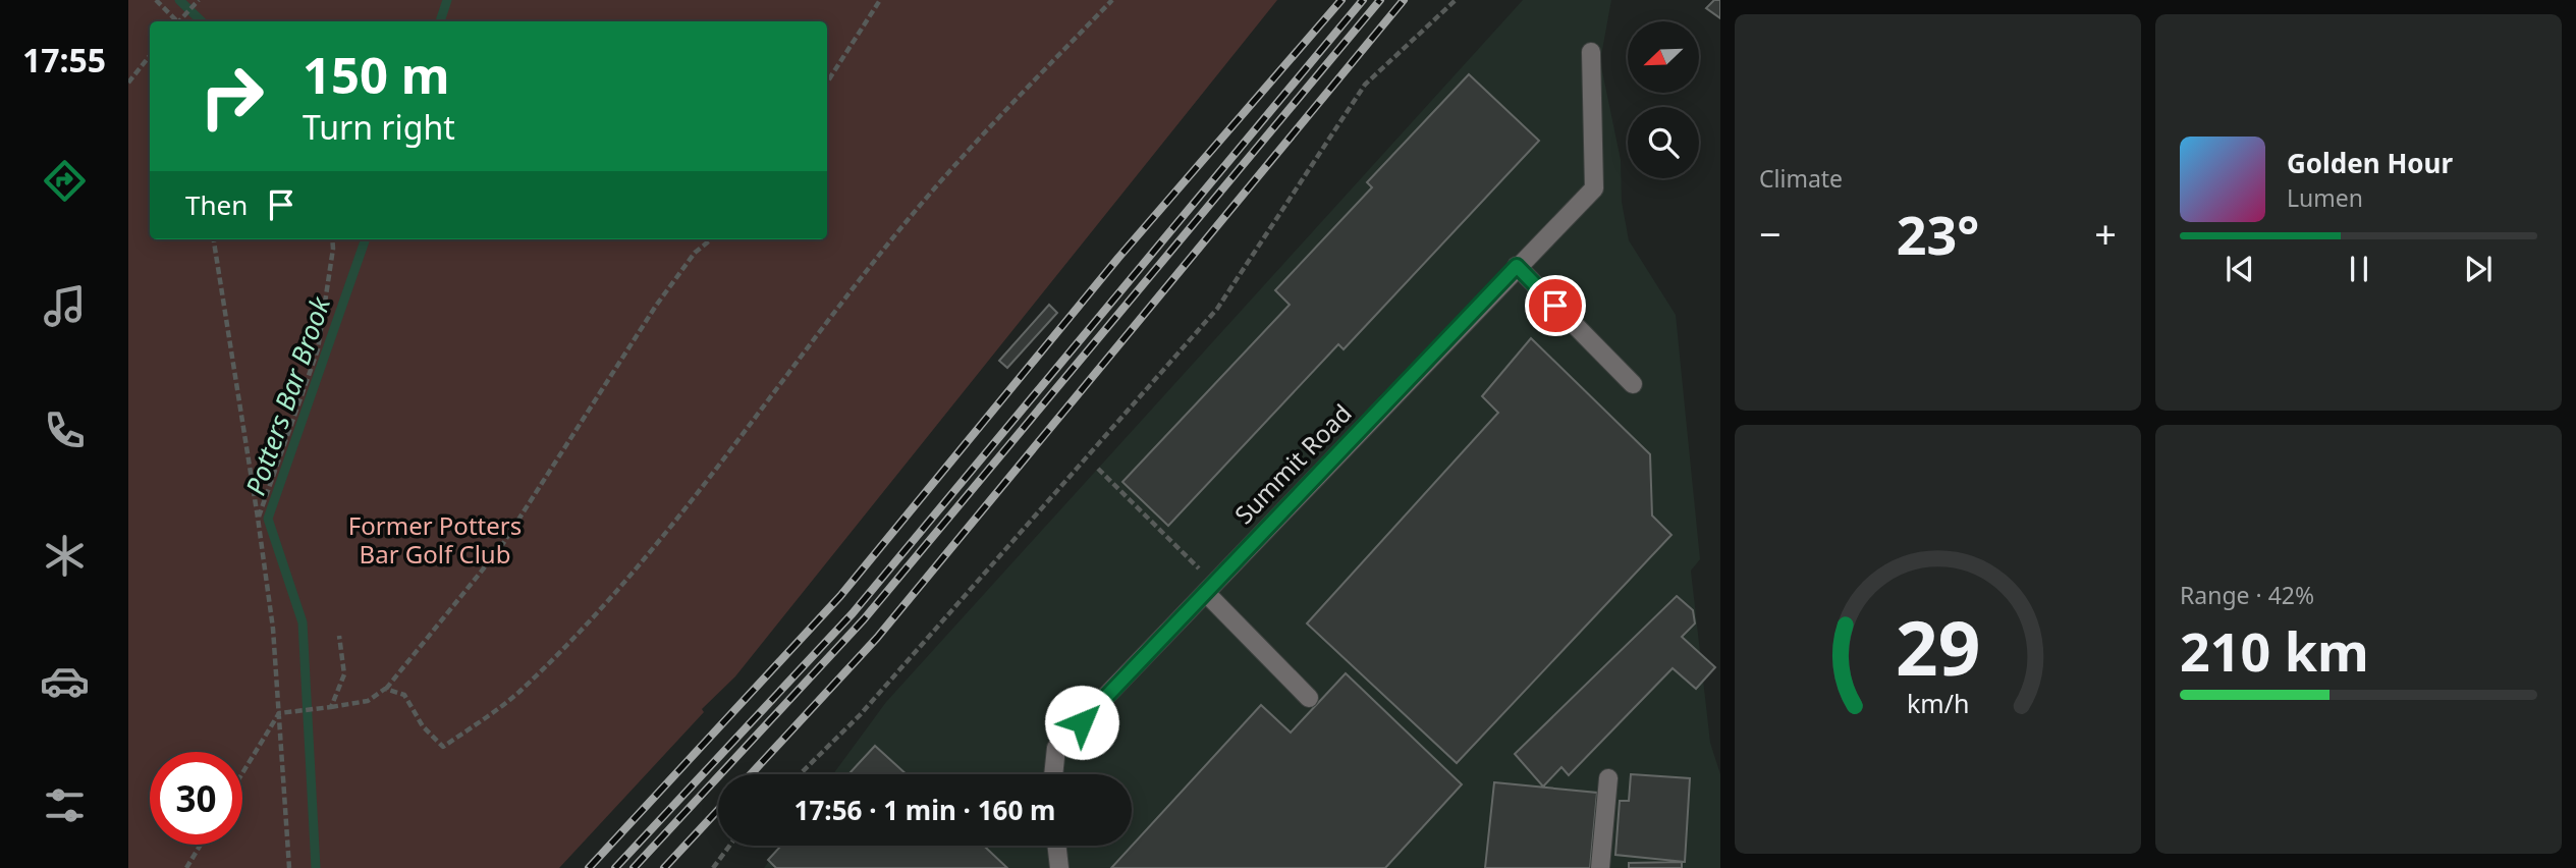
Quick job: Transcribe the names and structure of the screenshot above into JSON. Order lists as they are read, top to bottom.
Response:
{
  "streets": {
    "street": ["Summit Road"]
  },
  "water": ["Potters Bar Brook"],
  "parks": ["Former Potters Bar Golf Club"],
  "north": "bottom left",
  "page": {
    "tabs": "17:55",
    "tile": [
      "Climate",
      ["Range · 42%", "210 km"]
    ],
    "turn": ["150 m", "Turn right"],
    "song": ["Golden Hour", "Lumen"],
    "then": "Then",
    "heat": ["−", "23°", "+"],
    "limit": "30",
    "trip": "17:56 · 1 min · 160 m",
    "gauge": ["29", "km/h"]
  }
}
